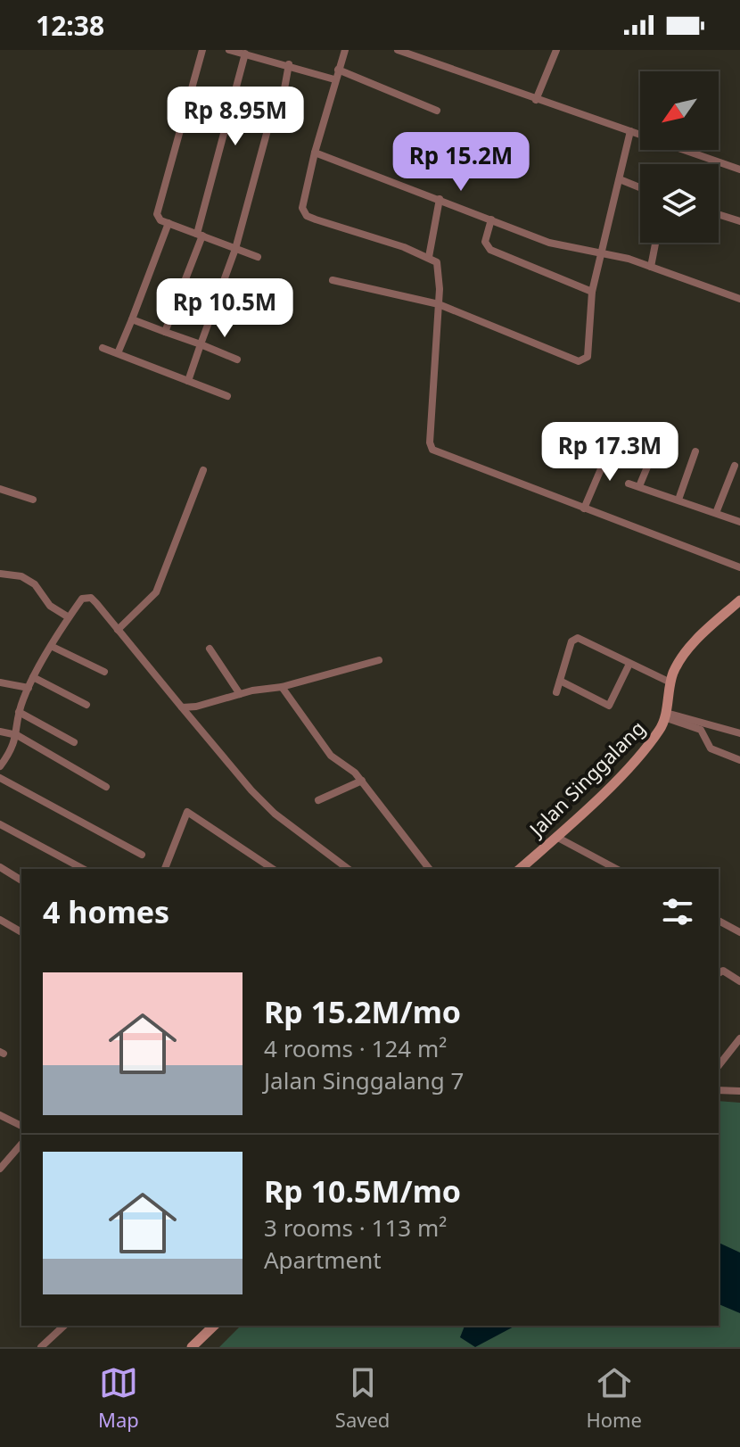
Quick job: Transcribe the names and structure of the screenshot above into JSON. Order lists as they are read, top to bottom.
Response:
{
  "streets": {
    "main road": ["Jalan Singgalang"]
  },
  "north": "bottom left",
  "page": {
    "status": "12:38",
    "price": [
      "Rp 8.95M",
      "Rp 15.2M",
      "Rp 10.5M",
      "Rp 17.3M"
    ],
    "heading": "4 homes",
    "list": [
      {
        "name": "Rp 15.2M/mo",
        "note": "4 rooms · 124 m² · Jalan Singgalang 7"
      },
      {
        "name": "Rp 10.5M/mo",
        "note": "3 rooms · 113 m² · Apartment"
      }
    ],
    "tabs": ["Map", "Saved", "Home"]
  }
}
